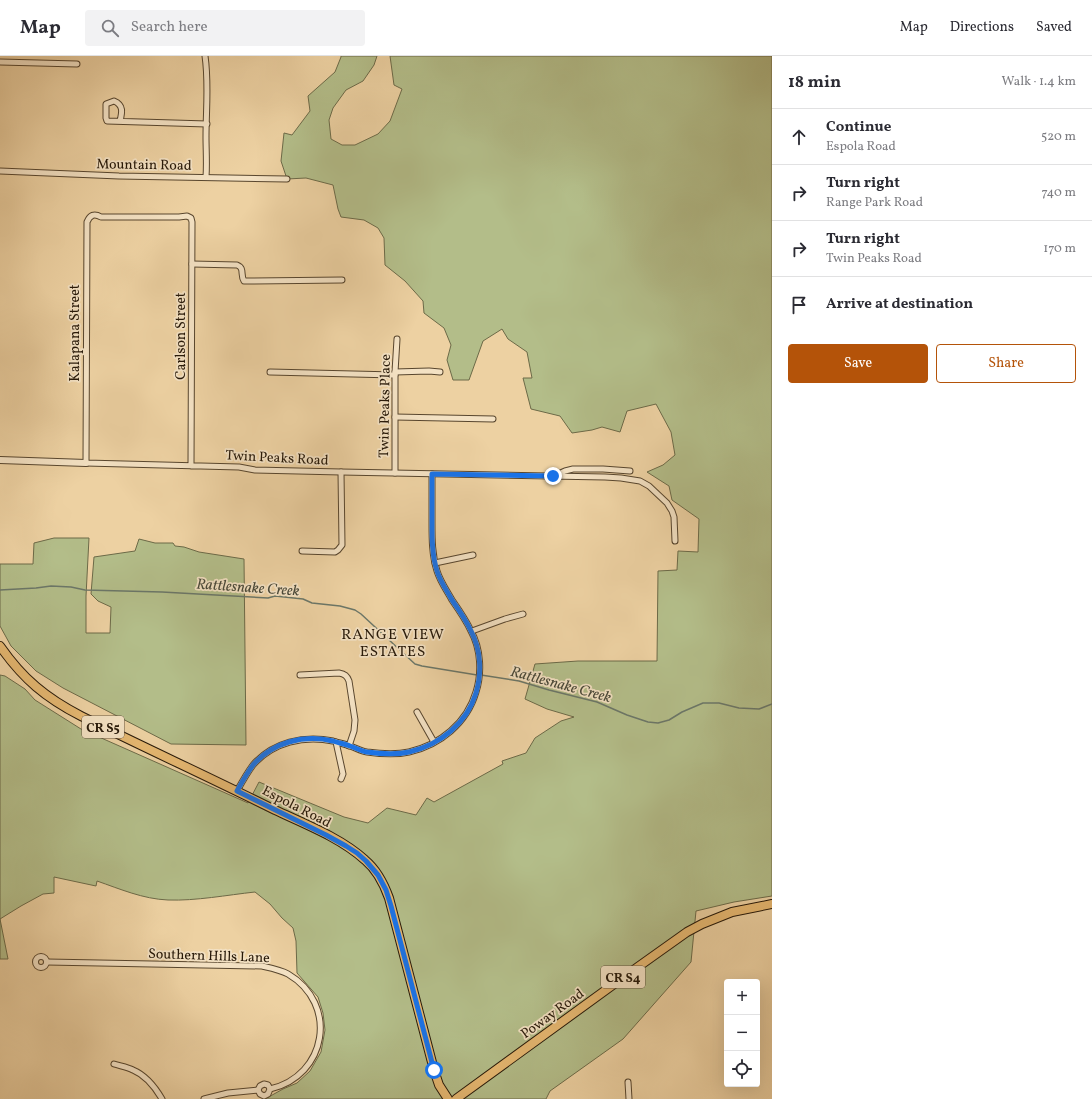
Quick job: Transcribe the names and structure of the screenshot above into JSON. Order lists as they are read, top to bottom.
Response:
{
  "streets": {
    "main road": [
      "CR S5",
      "Espola Road",
      "CR S4",
      "Poway Road"
    ],
    "street": [
      "Mountain Road",
      "Kalapana Street",
      "Carlson Street",
      "Twin Peaks Place",
      "Twin Peaks Road",
      "Southern Hills Lane"
    ]
  },
  "crossings": [
    ["Kalapana Street", "Carlson Street"],
    ["Kalapana Street", "Twin Peaks Road"],
    ["Carlson Street", "Twin Peaks Road"],
    ["Twin Peaks Place", "Twin Peaks Road"]
  ],
  "districts": ["RANGE VIEW ESTATES"],
  "water": ["Rattlesnake Creek"],
  "page": {
    "header": "Map",
    "search": "Search here",
    "nav": ["Map", "Directions", "Saved"],
    "heading": ["18 min", "Walk · 1.4 km"],
    "list": [
      ["Continue", "Espola Road", "520 m"],
      ["Turn right", "Range Park Road", "740 m"],
      ["Turn right", "Twin Peaks Road", "170 m"],
      "Arrive at destination"
    ],
    "buttons": ["Save", "Share"],
    "map_buttons": ["+", "−"]
  }
}
